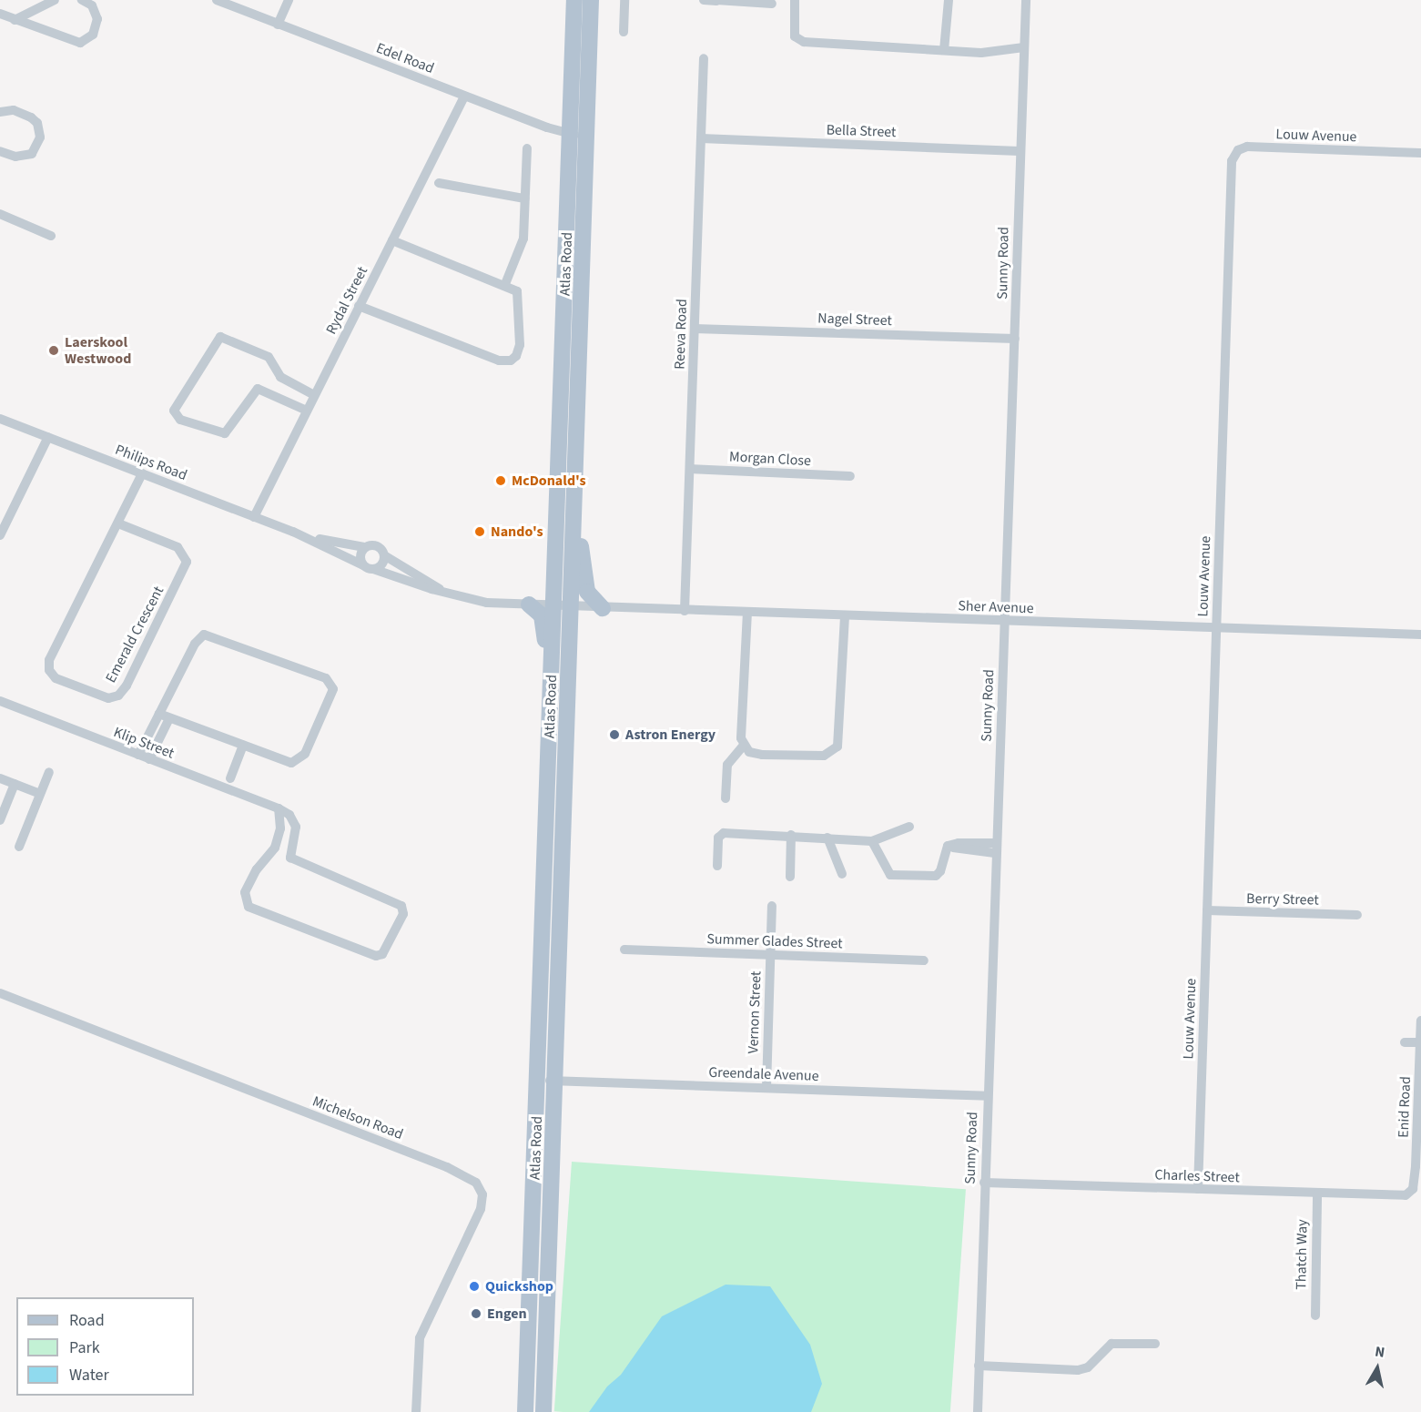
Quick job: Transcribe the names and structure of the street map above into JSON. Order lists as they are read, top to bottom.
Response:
{
  "streets": {
    "main road": ["Atlas Road"],
    "street": [
      "Edel Road",
      "Bella Street",
      "Louw Avenue",
      "Sunny Road",
      "Rydal Street",
      "Nagel Street",
      "Reeva Road",
      "Morgan Close",
      "Philips Road",
      "Sher Avenue",
      "Emerald Crescent",
      "Klip Street",
      "Berry Street",
      "Summer Glades Street",
      "Vernon Street",
      "Greendale Avenue",
      "Enid Road",
      "Michelson Road",
      "Charles Street",
      "Thatch Way"
    ]
  },
  "crossings": [
    ["Edel Road", "Atlas Road"],
    ["Edel Road", "Rydal Street"],
    ["Bella Street", "Sunny Road"],
    ["Bella Street", "Reeva Road"],
    ["Louw Avenue", "Sher Avenue"],
    ["Louw Avenue", "Berry Street"],
    ["Louw Avenue", "Charles Street"],
    ["Sunny Road", "Nagel Street"],
    ["Sunny Road", "Sher Avenue"],
    ["Sunny Road", "Greendale Avenue"],
    ["Sunny Road", "Charles Street"],
    ["Atlas Road", "Philips Road"],
    ["Atlas Road", "Sher Avenue"],
    ["Atlas Road", "Greendale Avenue"],
    ["Rydal Street", "Philips Road"],
    ["Nagel Street", "Reeva Road"],
    ["Reeva Road", "Morgan Close"],
    ["Reeva Road", "Sher Avenue"],
    ["Philips Road", "Sher Avenue"],
    ["Philips Road", "Emerald Crescent"],
    ["Summer Glades Street", "Vernon Street"],
    ["Vernon Street", "Greendale Avenue"],
    ["Enid Road", "Charles Street"],
    ["Charles Street", "Thatch Way"]
  ],
  "places": [
    "Laerskool Westwood",
    "McDonald's",
    "Nando's",
    "Astron Energy",
    "Quickshop",
    "Engen"
  ],
  "legend": ["Road", "Park", "Water"],
  "north": "top"
}
